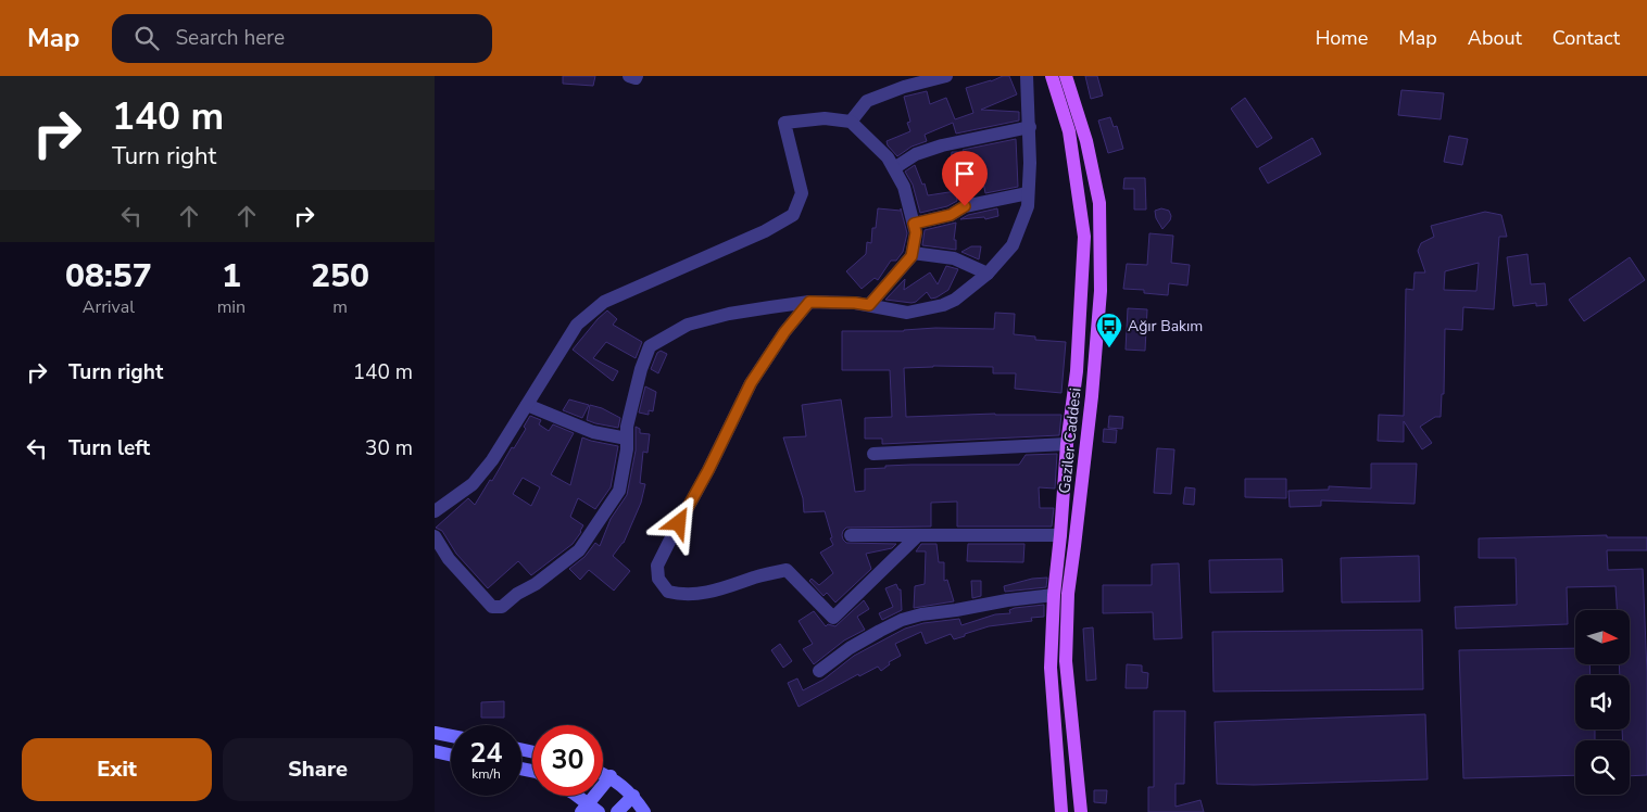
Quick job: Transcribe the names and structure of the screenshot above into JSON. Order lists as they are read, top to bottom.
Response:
{
  "streets": {
    "main road": ["Gaziler Caddesi"]
  },
  "places": {
    "bus stop": ["Ağır Bakım"]
  },
  "north": "right",
  "page": {
    "header": "Map",
    "search": "Search here",
    "nav": [
      "Home",
      "Map",
      "About",
      "Contact"
    ],
    "turn": ["140 m", "Turn right"],
    "eta": [
      "08:57",
      "Arrival",
      "1",
      "min",
      "250",
      "m"
    ],
    "list": [
      {
        "name": "Turn right",
        "value": "140 m"
      },
      {
        "name": "Turn left",
        "value": "30 m"
      }
    ],
    "speed": "24 km/h",
    "limit": "30",
    "buttons": ["Exit", "Share"]
  }
}
